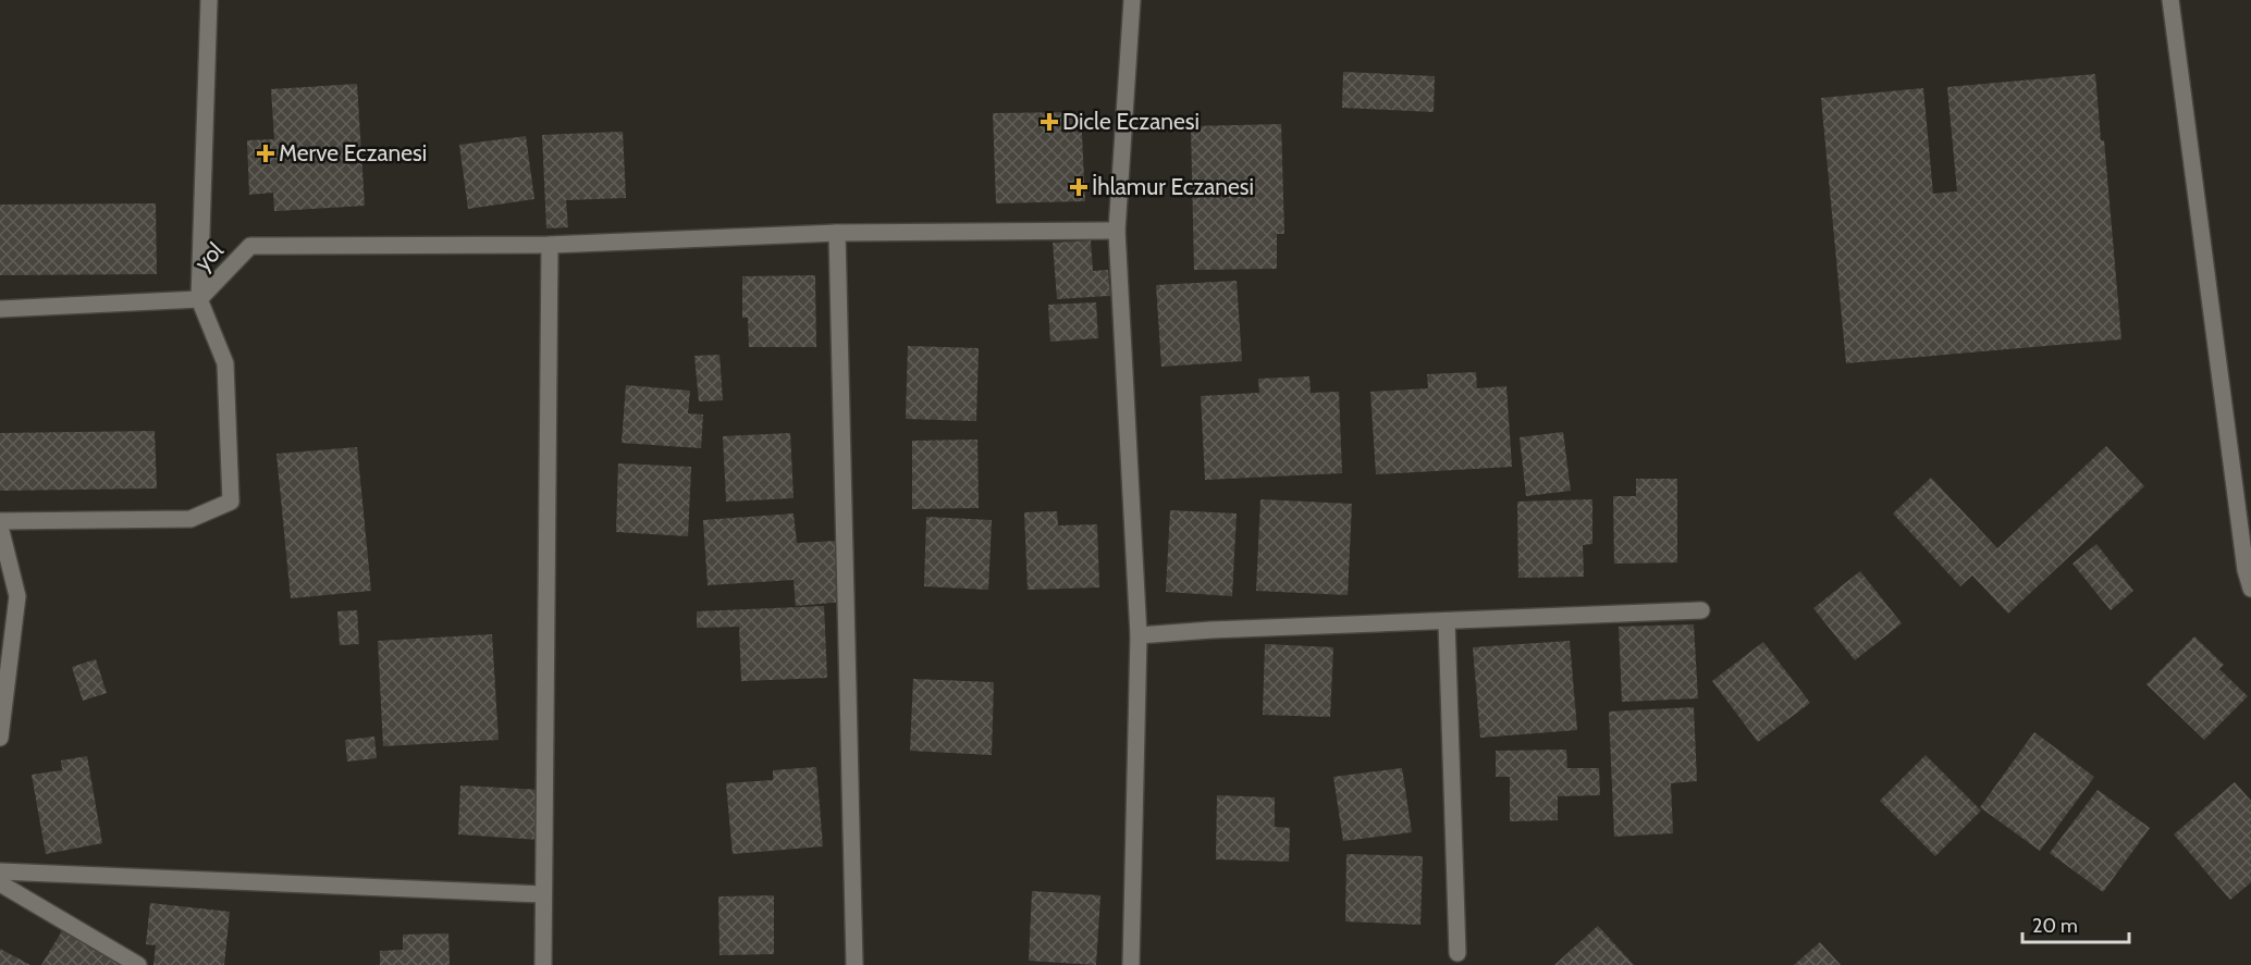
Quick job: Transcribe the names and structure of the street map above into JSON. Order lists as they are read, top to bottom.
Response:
{
  "streets": {
    "street": ["yol"]
  },
  "places": {
    "health": ["Dicle Eczanesi", "Merve Eczanesi", "İhlamur Eczanesi"]
  },
  "scale_bar": "20 m"
}
